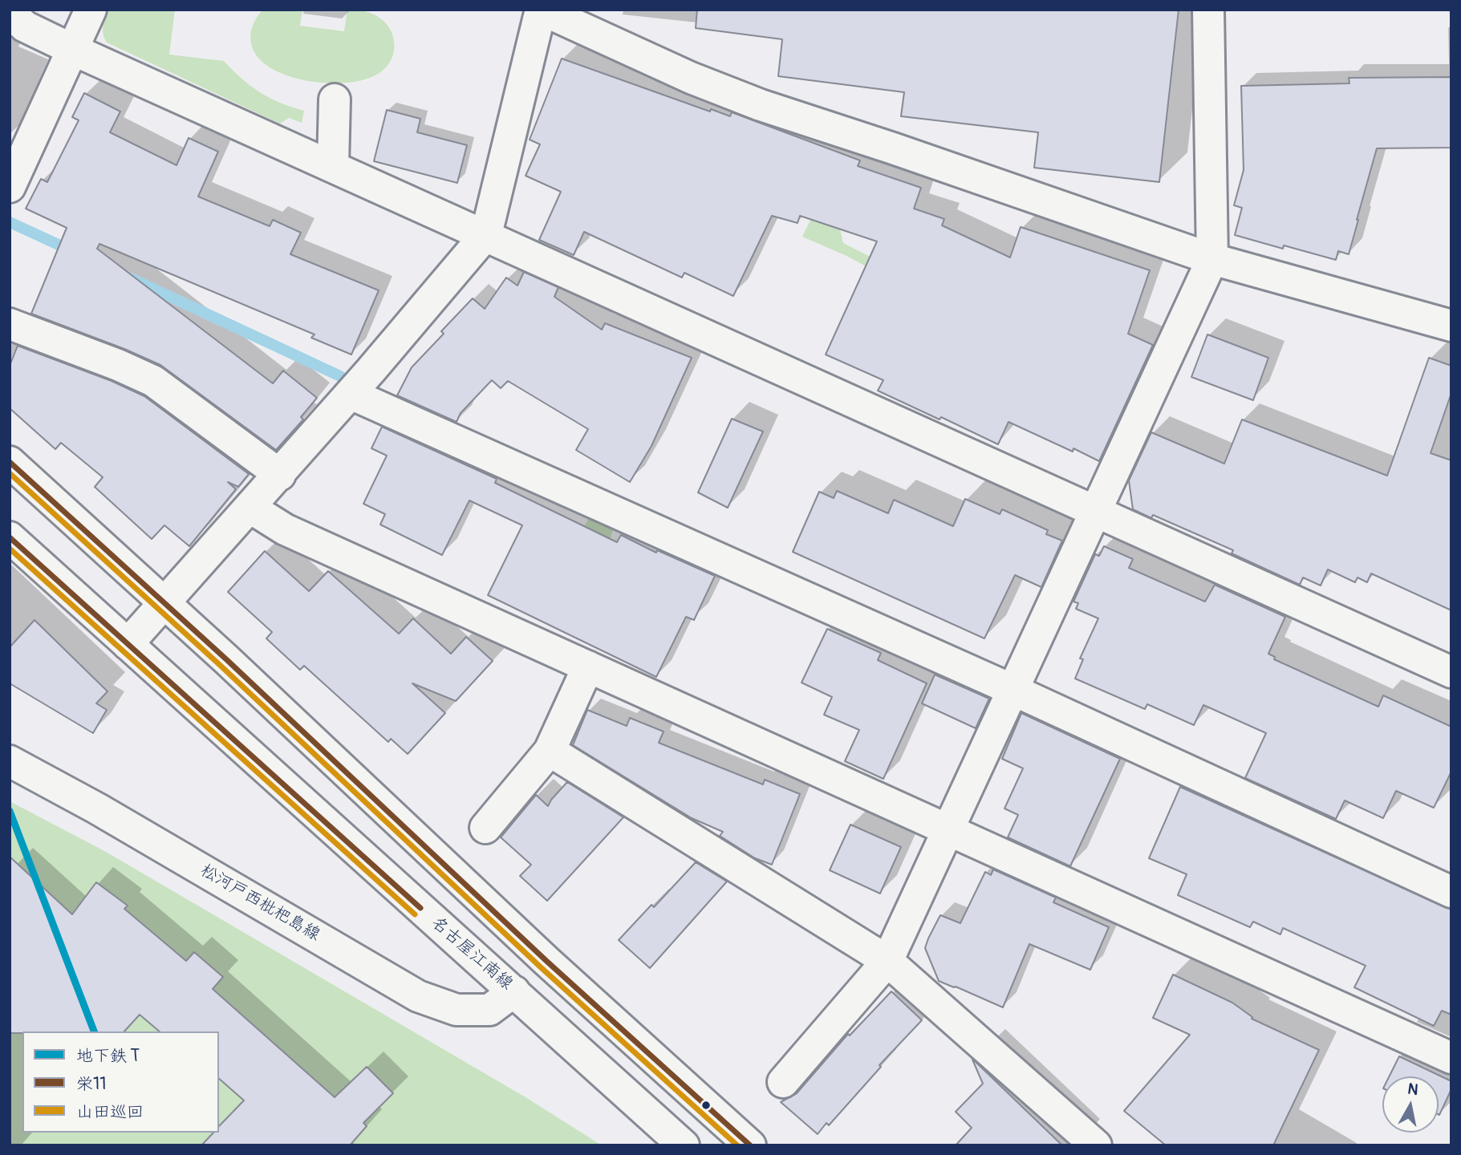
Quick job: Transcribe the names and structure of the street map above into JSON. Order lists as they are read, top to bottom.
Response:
{
  "streets": {
    "street": ["松河戸西枇杷島線", "名古屋江南線"]
  },
  "crossings": [
    ["松河戸西枇杷島線", "名古屋江南線"]
  ],
  "lines": ["transit line 栄11", "transit line 山田巡回", "metro line T"],
  "legend": ["地下鉄 T", "栄11", "山田巡回"],
  "north": "top"
}
